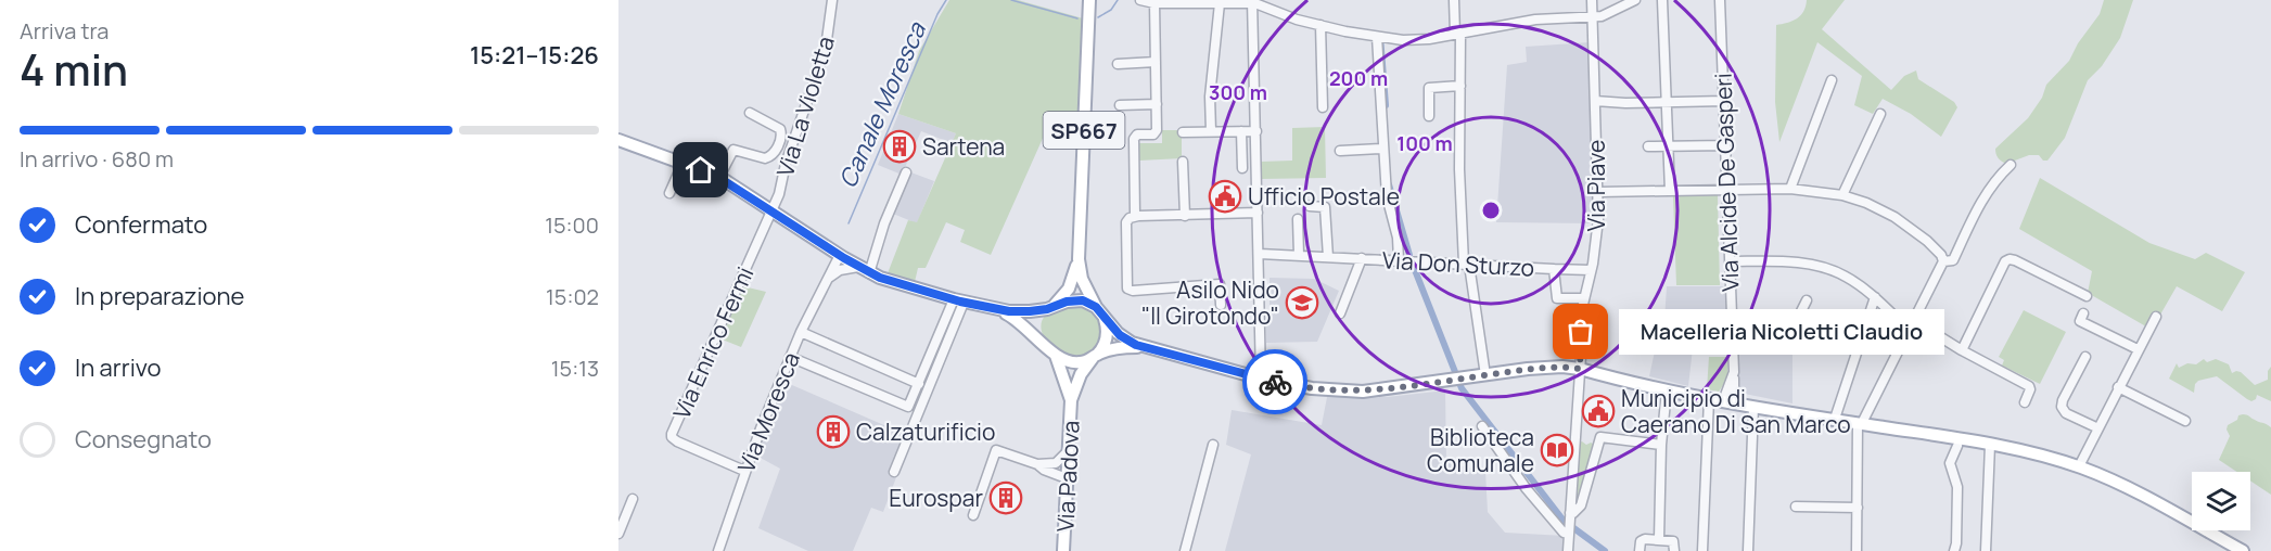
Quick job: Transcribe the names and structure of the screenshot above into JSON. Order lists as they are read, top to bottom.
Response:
{
  "streets": {
    "main road": ["SP667", "Via Padova"],
    "street": [
      "Via La Violetta",
      "Via Alcide De Gasperi",
      "Via Piave",
      "Via Don Sturzo",
      "Via Enrico Fermi",
      "Via Moresca"
    ]
  },
  "crossings": [
    ["Via La Violetta", "Via Enrico Fermi"],
    ["SP667", "Via Padova"],
    ["Via Piave", "Via Don Sturzo"],
    ["Via Enrico Fermi", "Via Moresca"]
  ],
  "water": ["Canale Moresca"],
  "places": {
    "building": ["Sartena", "Calzaturificio", "Eurospar"],
    "public building": ["Ufficio Postale", "Municipio di Caerano Di San Marco"],
    "school or university": ["Asilo Nido \"Il Girotondo\""],
    "other": ["Macelleria Nicoletti Claudio"],
    "library": ["Biblioteca Comunale"]
  },
  "page": {
    "heading": ["4 min", "Arriva tra", "15:21–15:26"],
    "bar": "In arrivo · 680 m",
    "list": [
      ["Confermato", "15:00"],
      ["In preparazione", "15:02"],
      ["In arrivo", "15:13"],
      "Consegnato"
    ],
    "bubble": "Macelleria Nicoletti Claudio"
  },
  "rings": ["200 m", "300 m", "100 m"]
}
